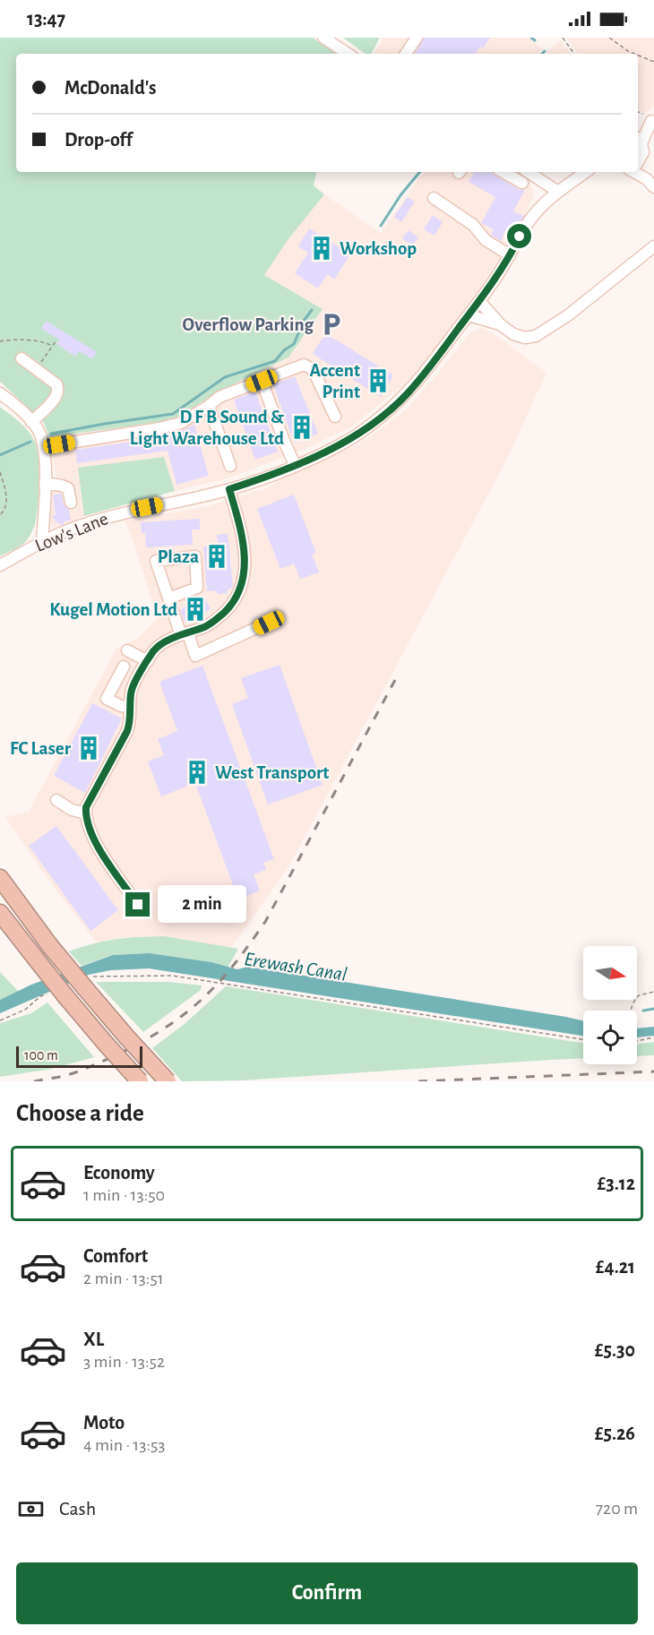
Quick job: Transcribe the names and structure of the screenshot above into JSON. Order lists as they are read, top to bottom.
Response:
{
  "streets": {
    "street": ["Low's Lane"]
  },
  "water": ["Erewash Canal"],
  "places": {
    "building": [
      "Workshop",
      "Accent Print",
      "D F B Sound & Light Warehouse Ltd",
      "Plaza",
      "Kugel Motion Ltd",
      "FC Laser",
      "West Transport"
    ],
    "parking": ["Overflow Parking"]
  },
  "scale_bar": "100 m",
  "north": "right",
  "page": {
    "status": "13:47",
    "banner": ["McDonald's", "Drop-off"],
    "bubble": "2 min",
    "scale": "100 m",
    "heading": "Choose a ride",
    "list": [
      {
        "name": "Economy",
        "note": "1 min · 13:50",
        "value": "£3.12"
      },
      {
        "name": "Comfort",
        "note": "2 min · 13:51",
        "value": "£4.21"
      },
      {
        "name": "XL",
        "note": "3 min · 13:52",
        "value": "£5.30"
      },
      {
        "name": "Moto",
        "note": "4 min · 13:53",
        "value": "£5.26"
      }
    ],
    "pay": ["Cash", "720 m"],
    "buttons": "Confirm"
  }
}
